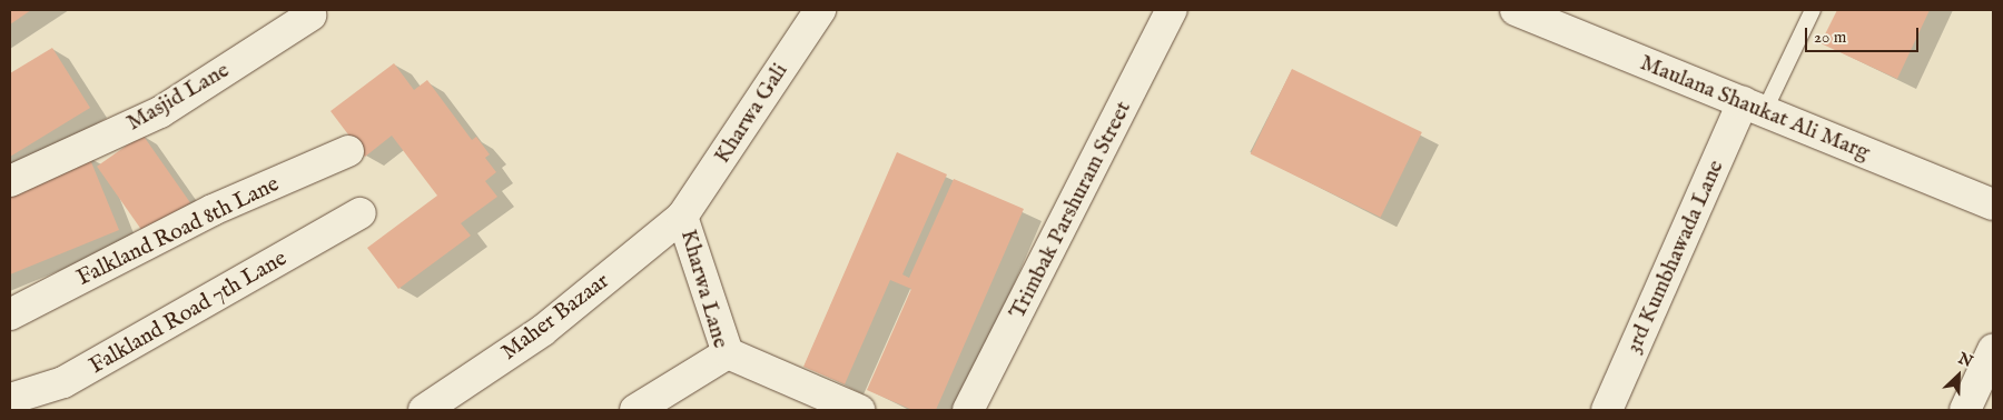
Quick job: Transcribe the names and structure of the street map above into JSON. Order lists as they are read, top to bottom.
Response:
{
  "streets": {
    "street": [
      "Masjid Lane",
      "Maulana Shaukat Ali Marg",
      "Kharwa Gali",
      "Trimbak Parshuram Street",
      "Falkland Road 8th Lane",
      "3rd Kumbhawada Lane",
      "Kharwa Lane",
      "Falkland Road 7th Lane",
      "Maher Bazaar"
    ]
  },
  "crossings": [
    ["Maulana Shaukat Ali Marg", "3rd Kumbhawada Lane"],
    ["Kharwa Gali", "Kharwa Lane"],
    ["Kharwa Gali", "Maher Bazaar"],
    ["Kharwa Lane", "Maher Bazaar"]
  ],
  "scale_bar": "20 m",
  "north": "top right"
}
